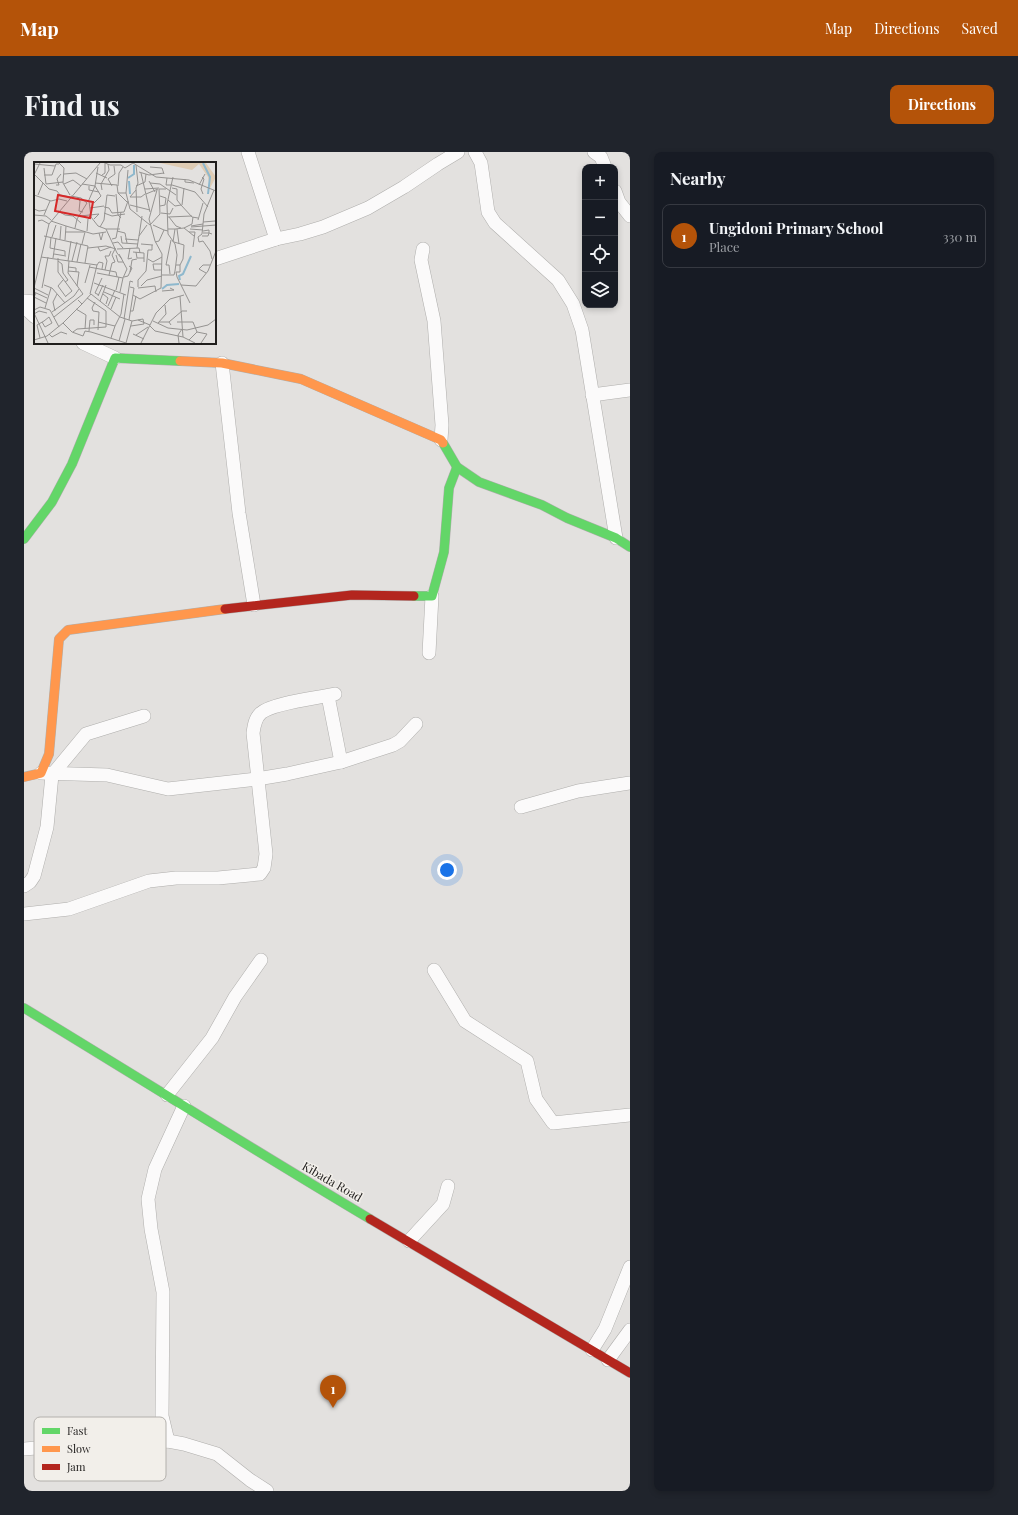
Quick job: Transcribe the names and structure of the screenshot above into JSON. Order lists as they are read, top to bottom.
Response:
{
  "streets": {
    "street": ["Kibada Road"]
  },
  "legend": ["Fast", "Slow", "Jam"],
  "page": {
    "header": "Map",
    "nav": ["Map", "Directions", "Saved"],
    "buttons": "Directions",
    "title": "Find us",
    "heading": "Nearby",
    "map_buttons": ["+", "−"],
    "list": [
      {
        "mark": "1",
        "name": "Ungidoni Primary School",
        "note": "Place",
        "value": "330 m"
      }
    ],
    "pins": "1"
  }
}
